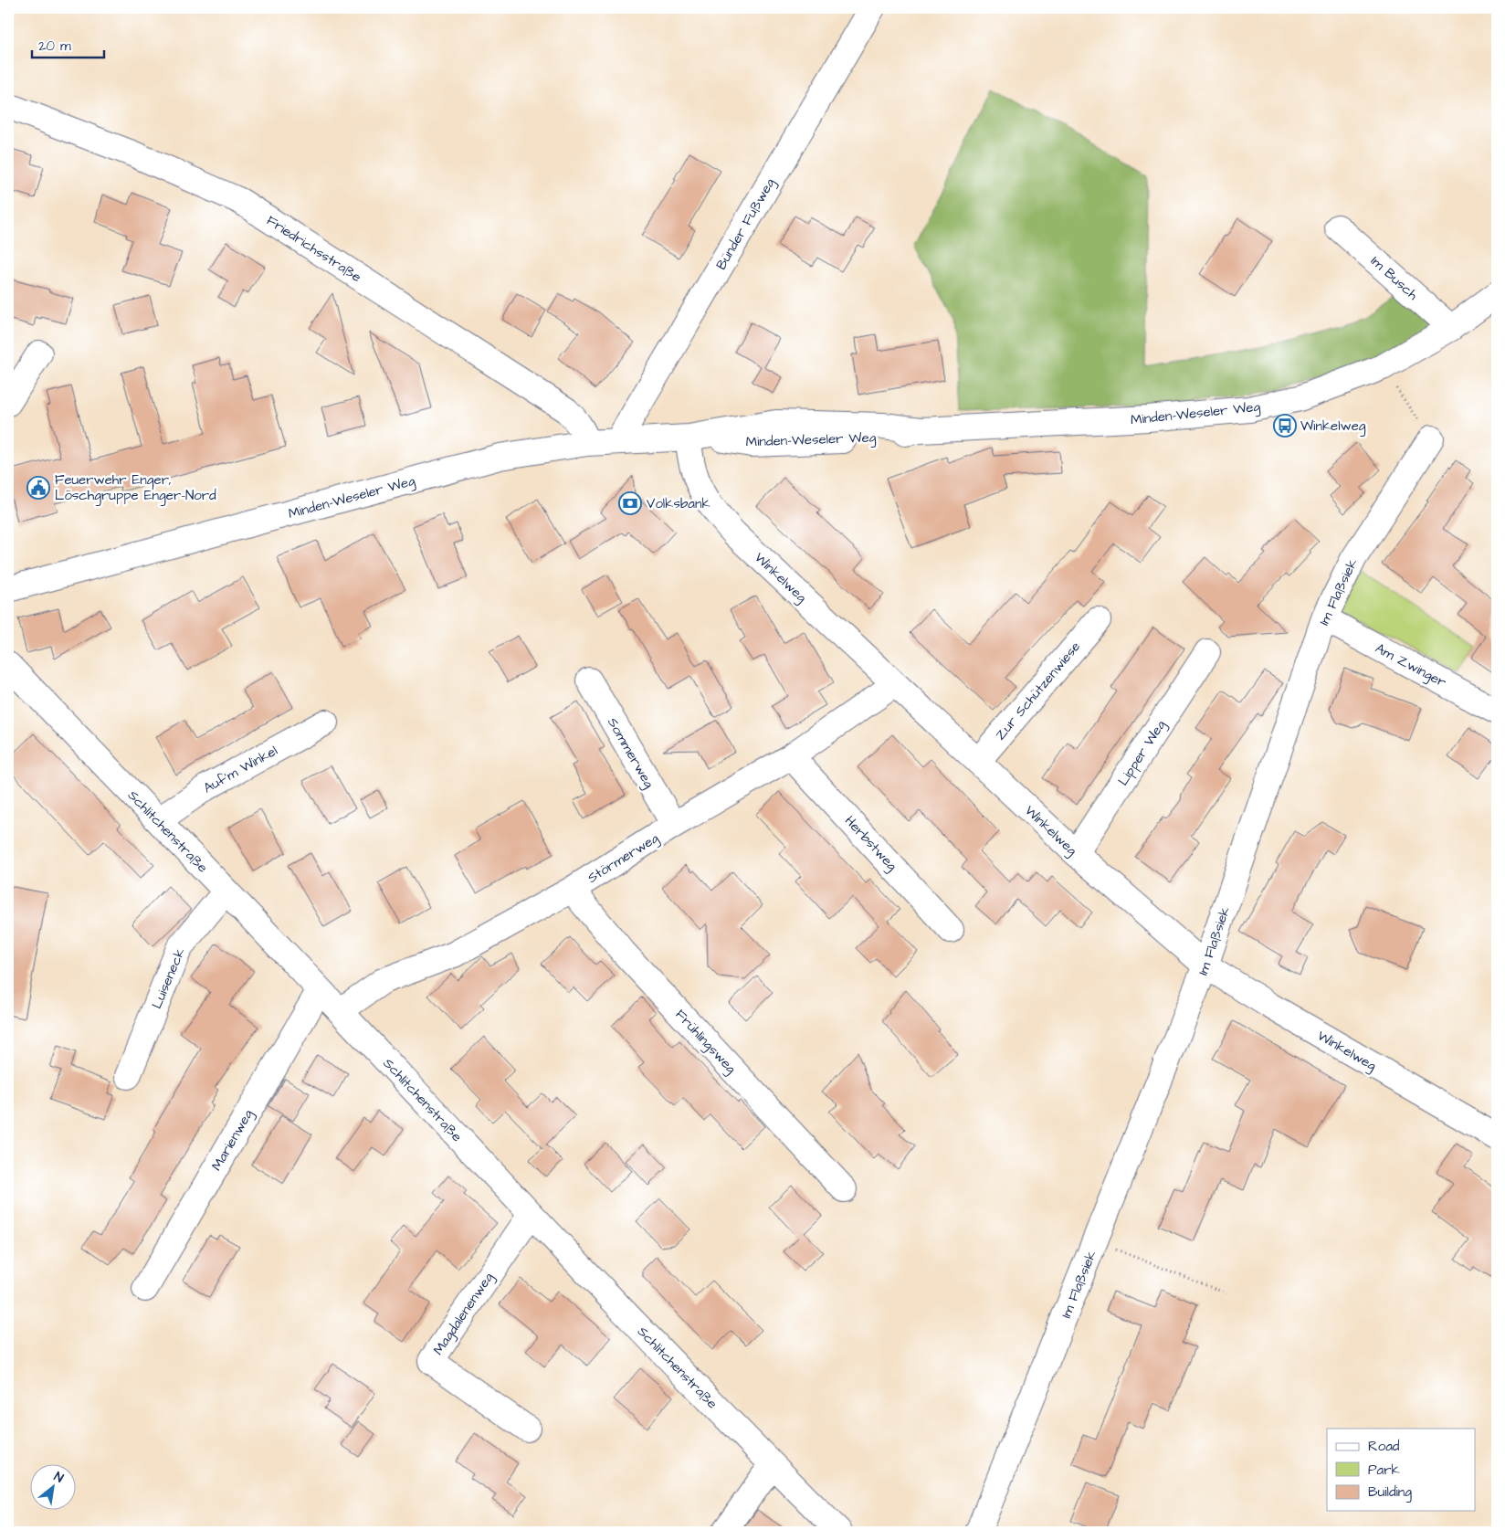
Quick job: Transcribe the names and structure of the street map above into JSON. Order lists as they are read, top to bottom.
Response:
{
  "streets": {
    "street": [
      "Bünder Fußweg",
      "Friedrichsstraße",
      "Im Busch",
      "Minden-Weseler Weg",
      "Winkelweg",
      "Im Flaßsiek",
      "Am Zwinger",
      "Zur Schützenwiese",
      "Sommerweg",
      "Lipper Weg",
      "Auf'm Winkel",
      "Schlitchenstraße",
      "Herbstweg",
      "Störmerweg",
      "Luiseneck",
      "Frühlingsweg",
      "Marienweg",
      "Magdalenenweg"
    ]
  },
  "crossings": [
    ["Bünder Fußweg", "Minden-Weseler Weg"],
    ["Friedrichsstraße", "Minden-Weseler Weg"],
    ["Im Busch", "Minden-Weseler Weg"],
    ["Minden-Weseler Weg", "Winkelweg"],
    ["Winkelweg", "Im Flaßsiek"],
    ["Winkelweg", "Zur Schützenwiese"],
    ["Winkelweg", "Lipper Weg"],
    ["Winkelweg", "Störmerweg"],
    ["Im Flaßsiek", "Am Zwinger"],
    ["Sommerweg", "Störmerweg"],
    ["Auf'm Winkel", "Schlitchenstraße"],
    ["Schlitchenstraße", "Störmerweg"],
    ["Schlitchenstraße", "Luiseneck"],
    ["Schlitchenstraße", "Marienweg"],
    ["Schlitchenstraße", "Magdalenenweg"],
    ["Herbstweg", "Störmerweg"],
    ["Störmerweg", "Frühlingsweg"]
  ],
  "places": {
    "bus stop": ["Winkelweg"],
    "public building": ["Feuerwehr Enger, Löschgruppe Enger-Nord"],
    "bank": ["Volksbank"]
  },
  "legend": ["Road", "Park", "Building"],
  "scale_bar": "20 m",
  "north": "top right"
}
